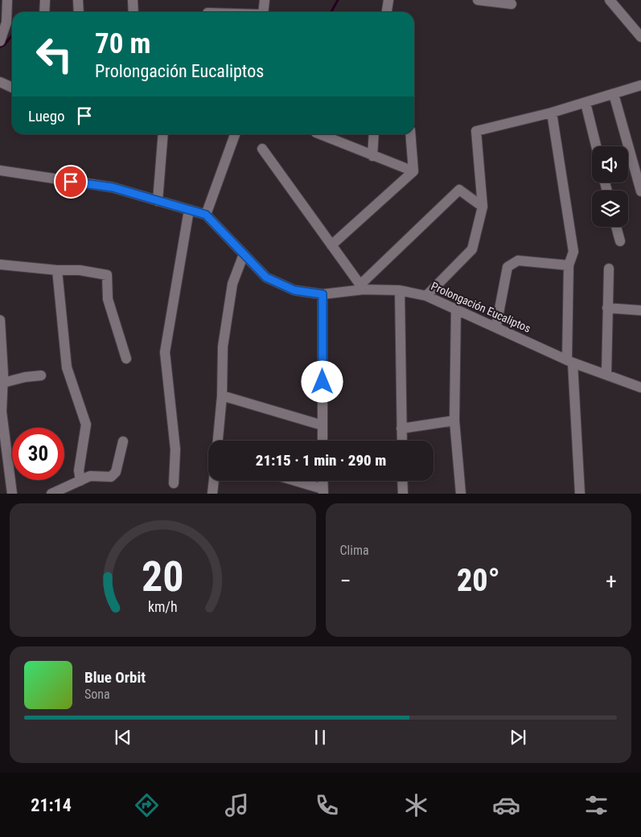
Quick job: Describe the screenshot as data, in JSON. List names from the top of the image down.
{
  "streets": {
    "street": ["Prolongación Eucaliptos"]
  },
  "page": {
    "turn": ["70 m", "Prolongación Eucaliptos"],
    "then": "Luego",
    "limit": "30",
    "trip": "21:15 · 1 min · 290 m",
    "tile": "Clima",
    "heat": ["−", "20°", "+"],
    "song": ["Blue Orbit", "Sona"],
    "tabs": "21:14",
    "gauge": ["20", "km/h"]
  }
}
